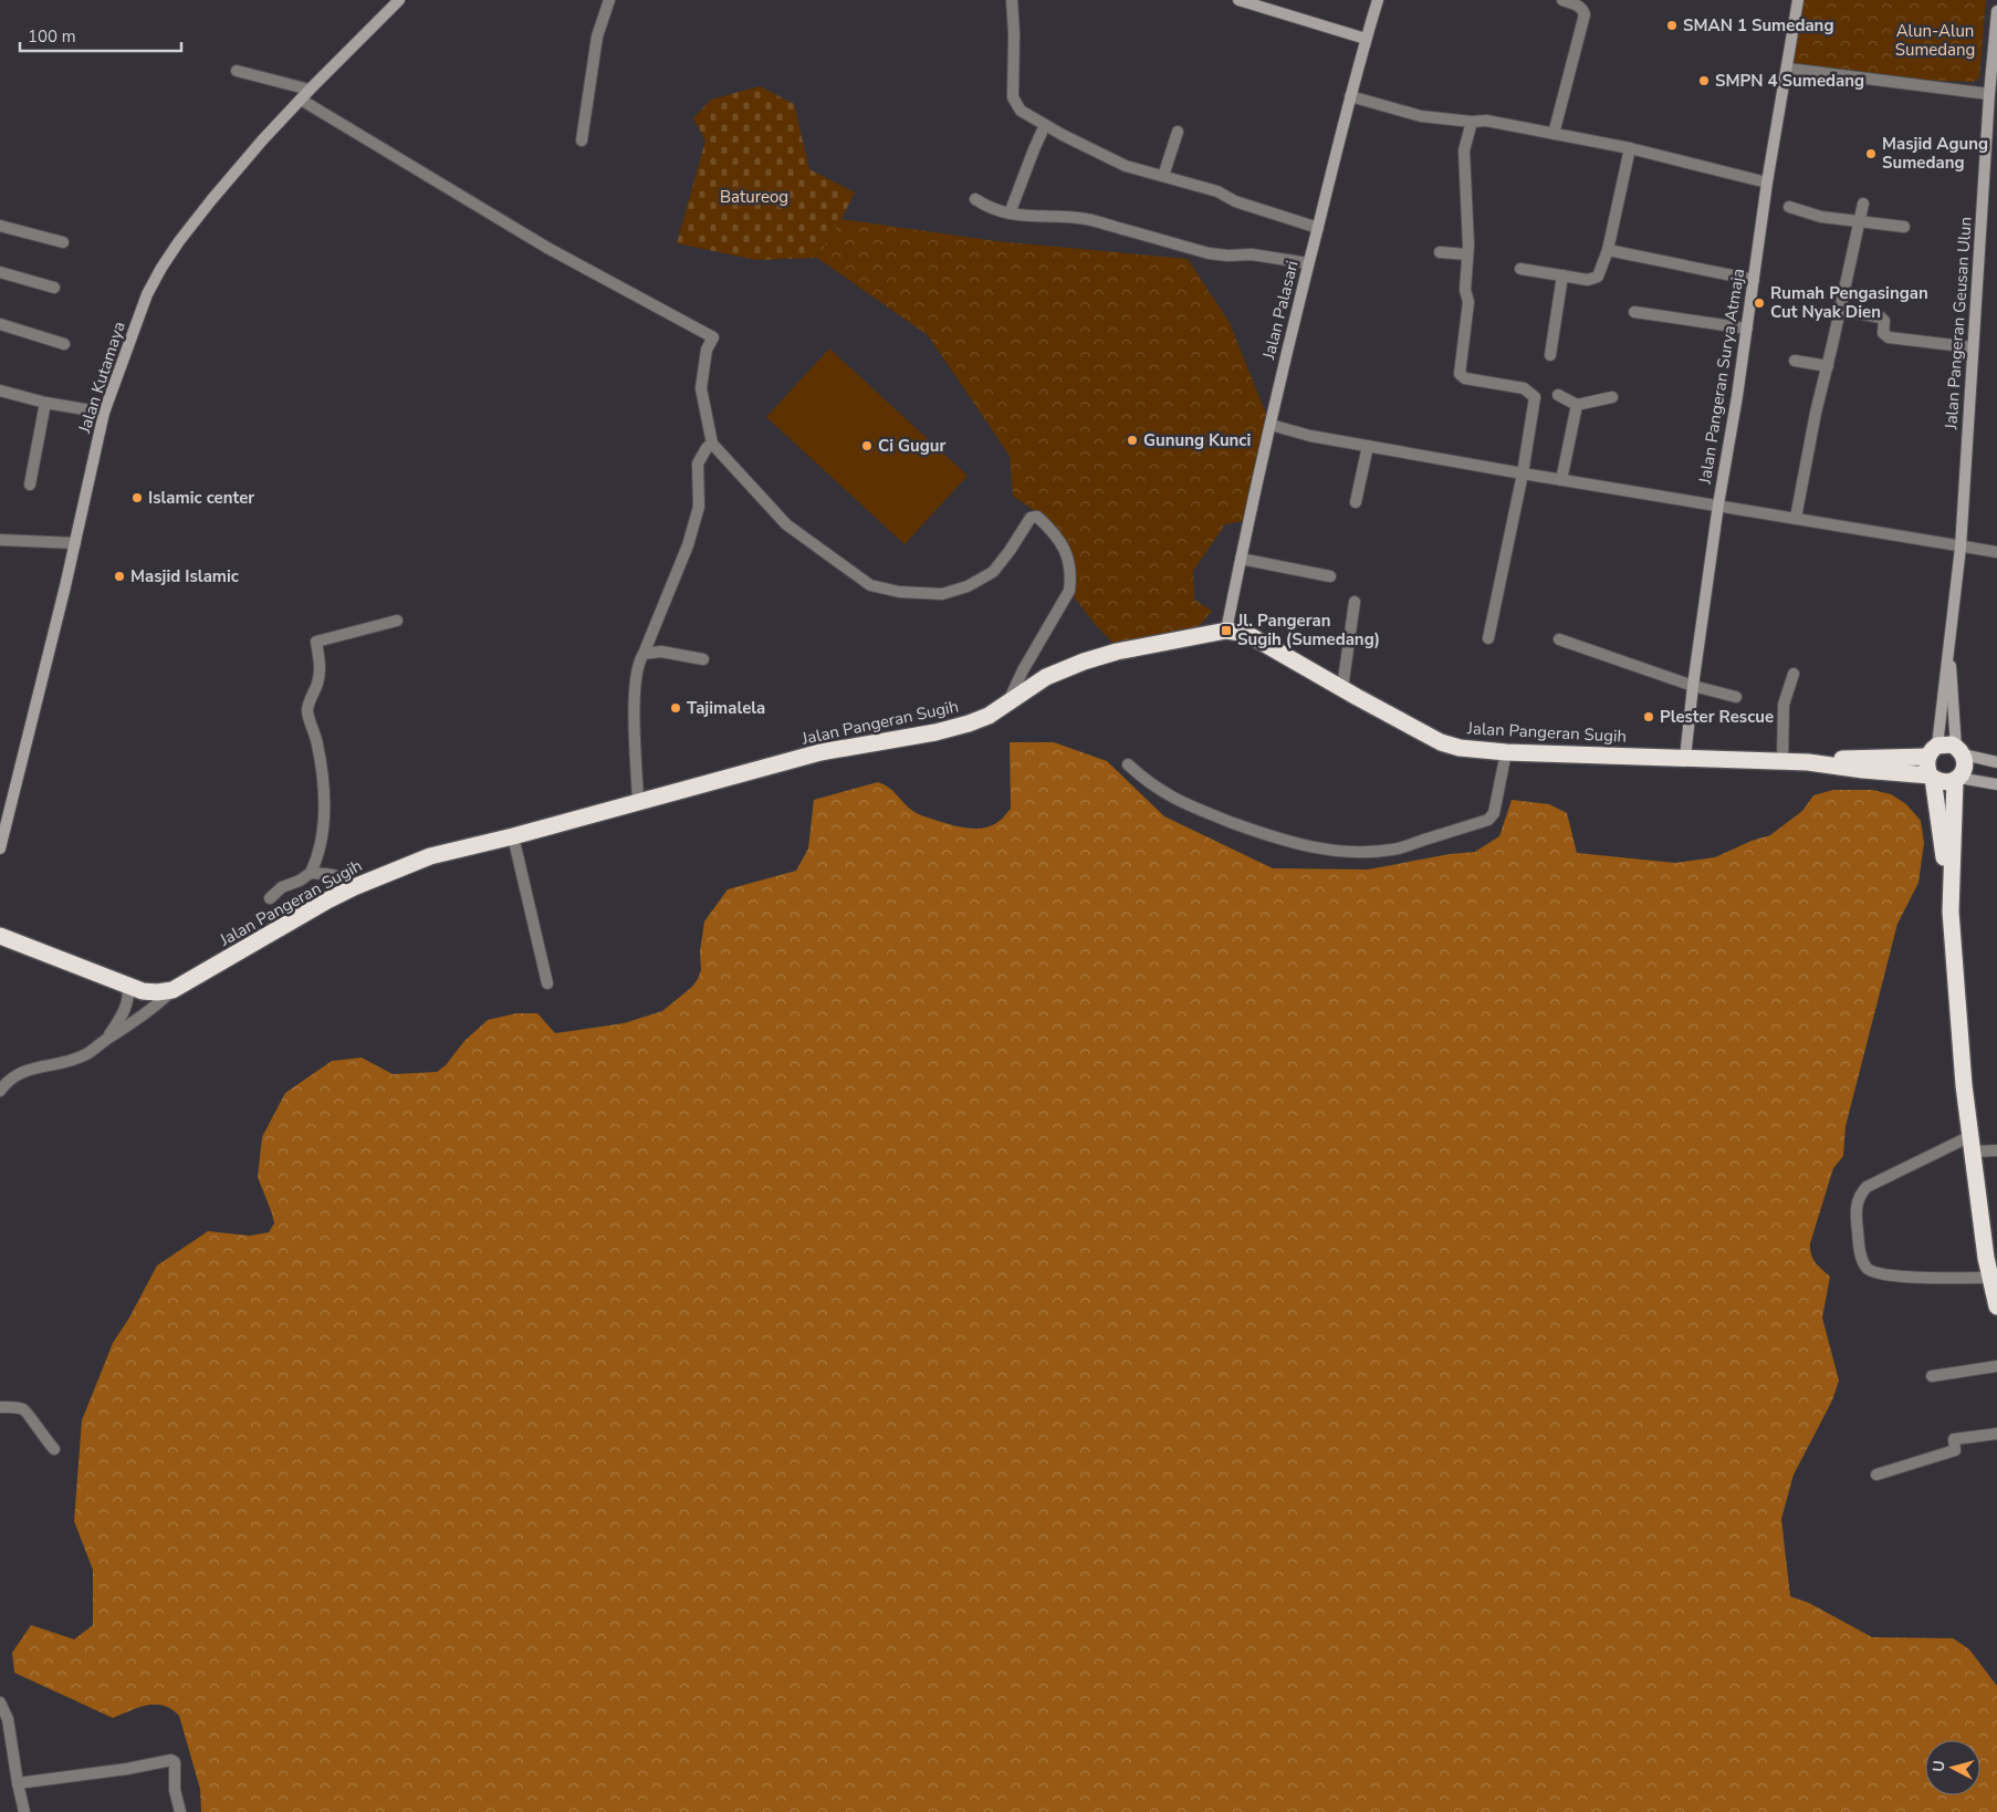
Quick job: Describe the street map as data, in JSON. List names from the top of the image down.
{
  "streets": {
    "highway": ["Jalan Pangeran Sugih"],
    "main road": [
      "Jalan Palasari",
      "Jalan Pangeran Geusan Ulun",
      "Jalan Pangeran Surya Atmaja",
      "Jalan Kutamaya"
    ]
  },
  "crossings": [
    ["Jalan Palasari", "Jalan Pangeran Sugih"],
    ["Jalan Pangeran Surya Atmaja", "Jalan Pangeran Sugih"]
  ],
  "parks": ["Alun-Alun Sumedang", "Batureog"],
  "places": {
    "other": [
      "SMAN 1 Sumedang",
      "SMPN 4 Sumedang",
      "Masjid Agung Sumedang",
      "Rumah Pengasingan Cut Nyak Dien",
      "Gunung Kunci",
      "Ci Gugur",
      "Islamic center",
      "Masjid Islamic",
      "Tajimalela",
      "Plester Rescue"
    ],
    "transit": ["Jl. Pangeran Sugih (Sumedang)"]
  },
  "scale_bar": "100 m",
  "north": "left"
}
